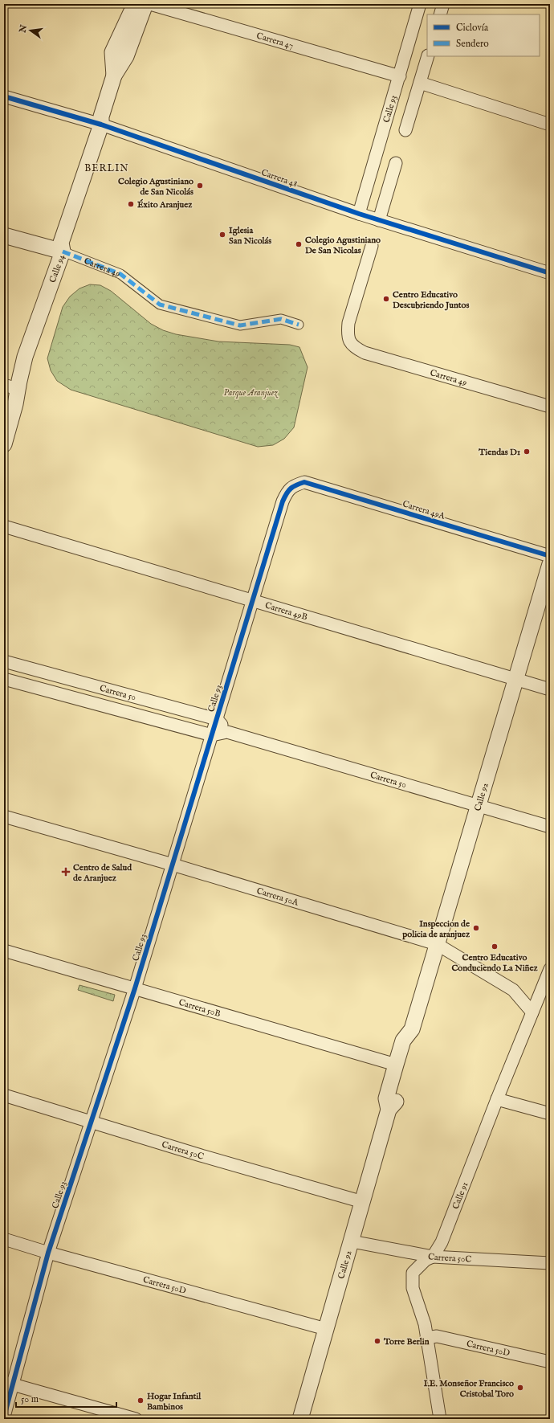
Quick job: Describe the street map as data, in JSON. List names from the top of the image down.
{
  "streets": {
    "street": [
      "Carrera 47",
      "Calle 93",
      "Carrera 48",
      "Carrera 49",
      "Calle 94",
      "Carrera 49A",
      "Carrera 49B",
      "Carrera 50",
      "Calle 92",
      "Carrera 50A",
      "Carrera 50B",
      "Carrera 50C",
      "Calle 91",
      "Carrera 50D"
    ]
  },
  "crossings": [
    ["Carrera 47", "Calle 93"],
    ["Calle 93", "Carrera 48"],
    ["Calle 93", "Carrera 49A"],
    ["Calle 93", "Carrera 49B"],
    ["Calle 93", "Carrera 50"],
    ["Calle 93", "Carrera 50A"],
    ["Calle 93", "Carrera 50B"],
    ["Calle 93", "Carrera 50C"],
    ["Calle 93", "Carrera 50D"],
    ["Carrera 48", "Calle 94"],
    ["Carrera 49", "Calle 94"],
    ["Carrera 49B", "Calle 92"],
    ["Carrera 50", "Calle 92"],
    ["Calle 92", "Carrera 50A"],
    ["Calle 92", "Carrera 50B"],
    ["Calle 92", "Carrera 50C"],
    ["Calle 92", "Carrera 50D"],
    ["Carrera 50A", "Calle 91"],
    ["Carrera 50C", "Calle 91"],
    ["Calle 91", "Carrera 50D"]
  ],
  "districts": ["BERLIN"],
  "parks": ["Parque Aranjuez"],
  "places": {
    "other": [
      "Colegio Agustiniano de San Nicolás",
      "Éxito Aranjuez",
      "Iglesia San Nicolás",
      "Colegio Agustiniano De San Nicolas",
      "Centro Educativo Descubriendo Juntos",
      "Tiendas D1",
      "Inspeccion de policia de aranjuez",
      "Centro Educativo Conduciendo La Niñez",
      "Torre Berlin",
      "I.E. Monseñor Francisco Cristobal Toro",
      "Hogar Infantil Bambinos"
    ],
    "health": ["Centro de Salud de Aranjuez"]
  },
  "legend": ["Ciclovía", "Sendero"],
  "scale_bar": "50 m",
  "north": "left"
}
